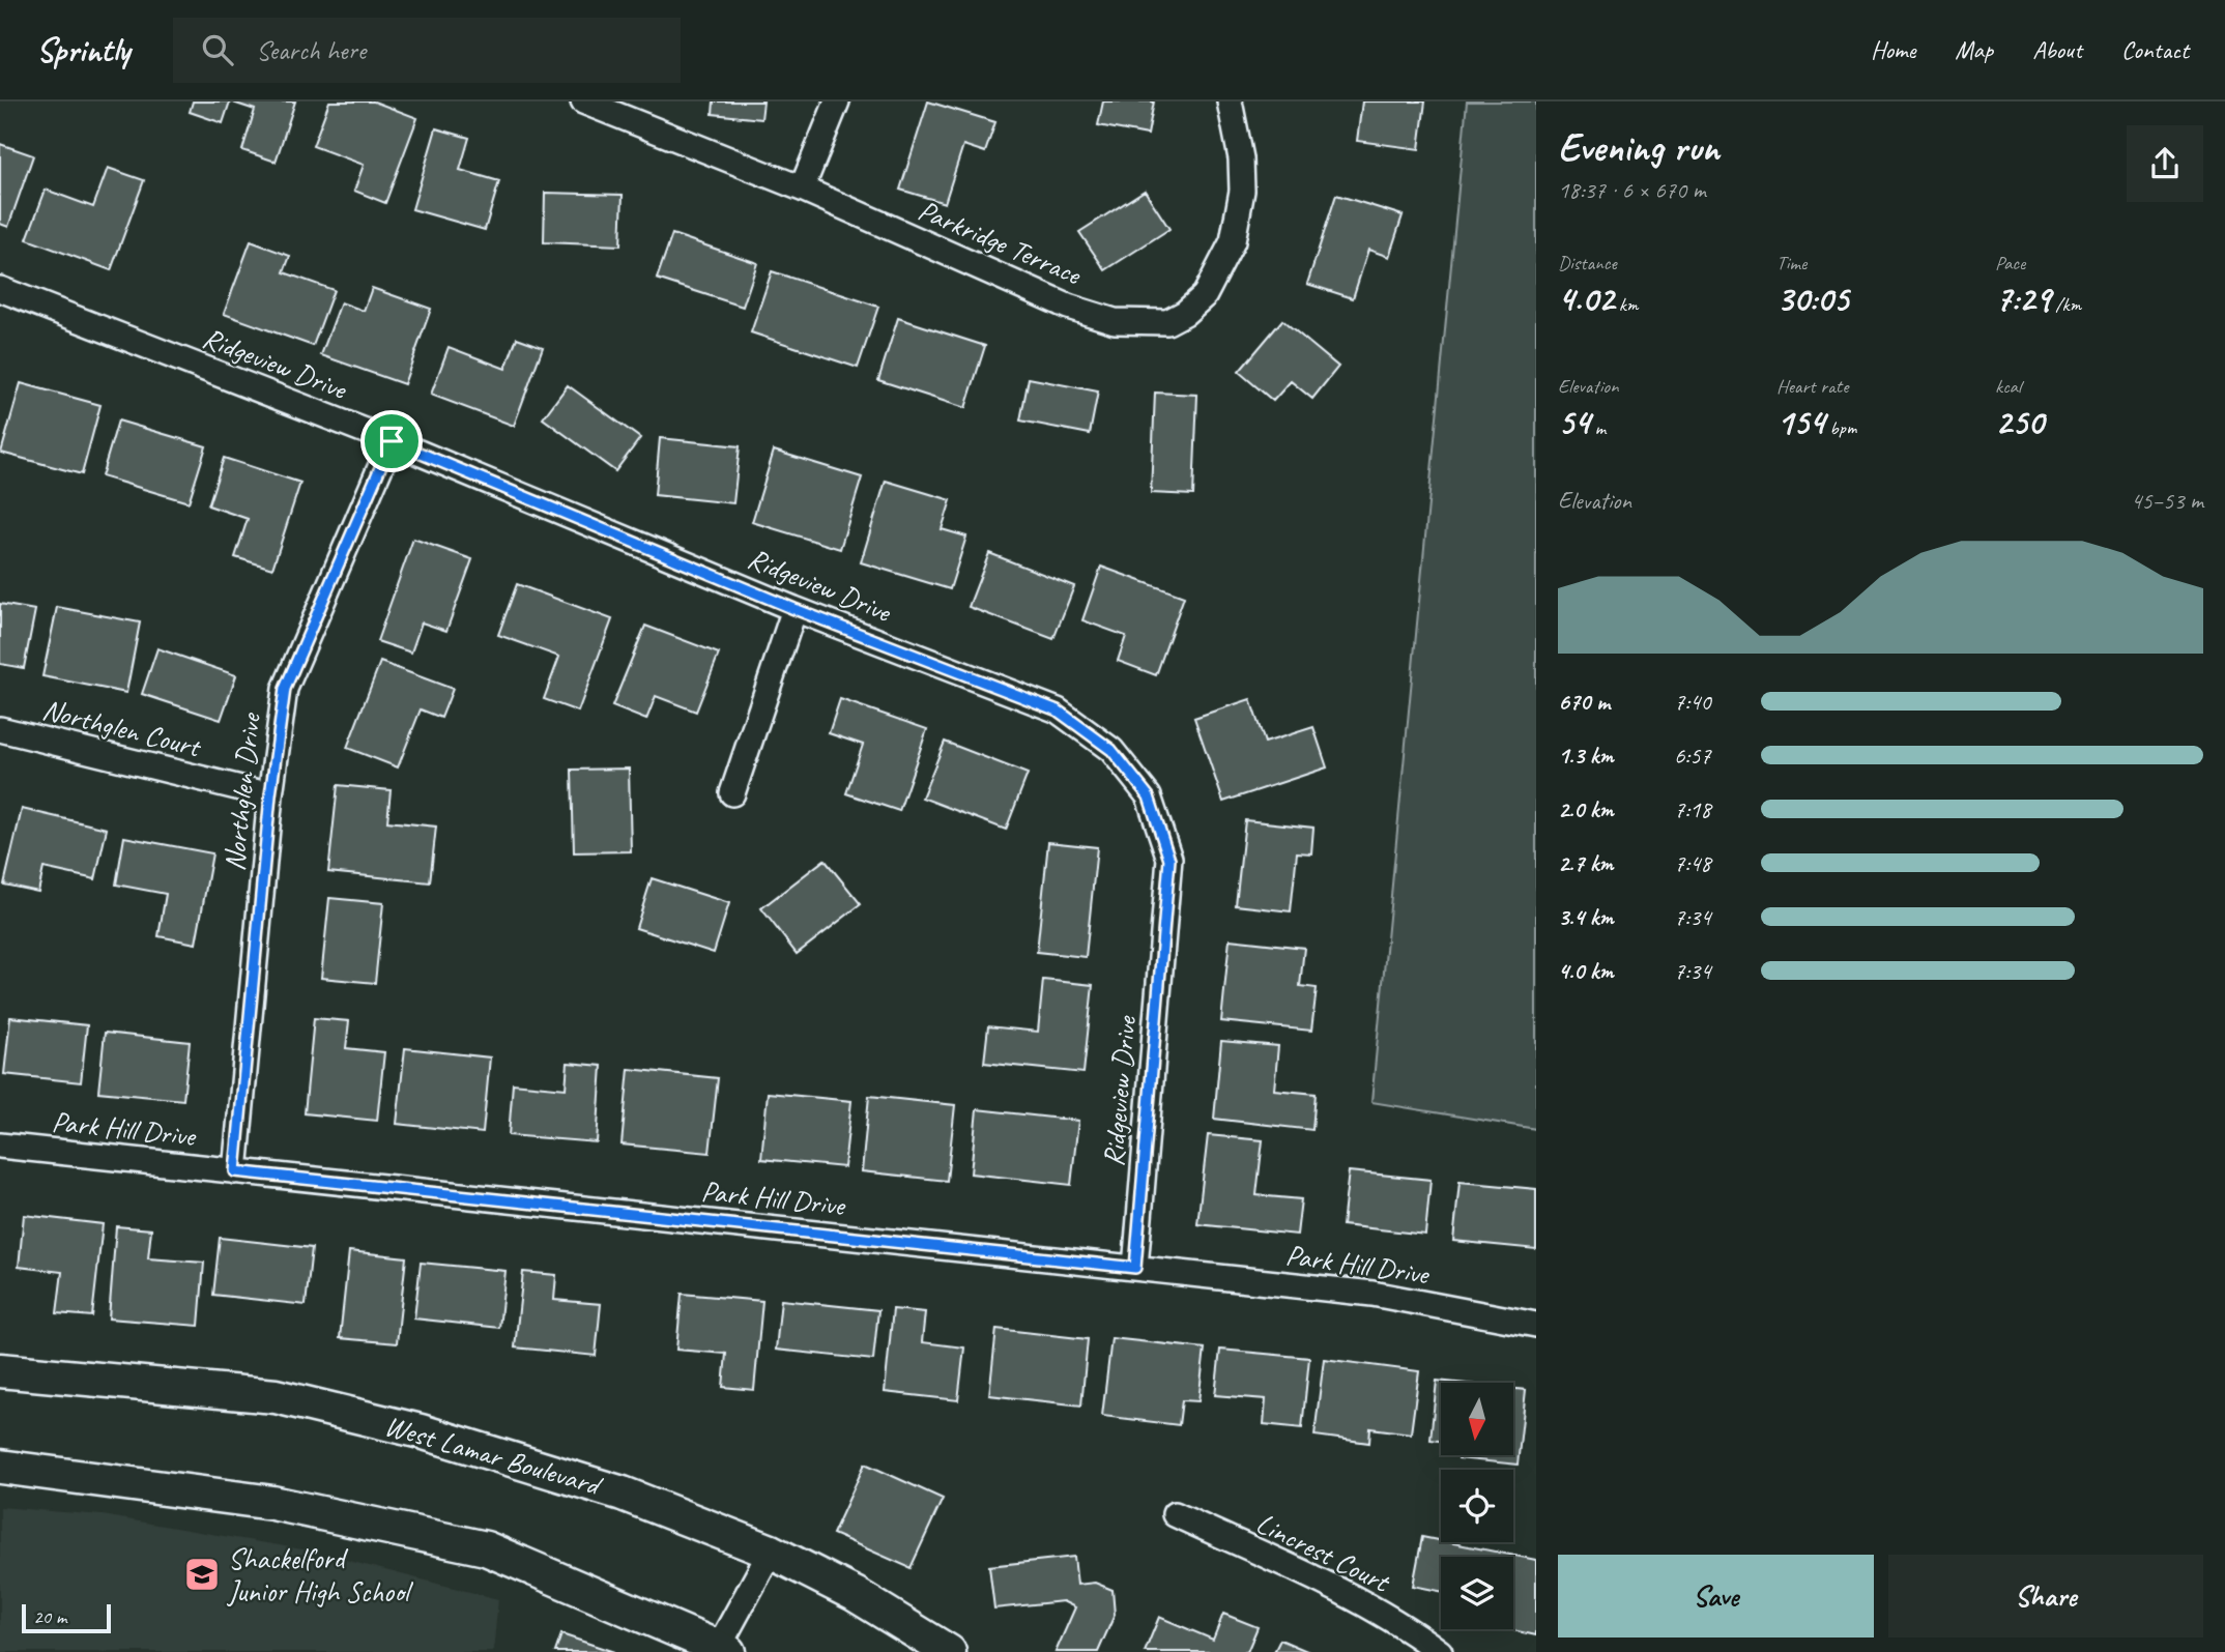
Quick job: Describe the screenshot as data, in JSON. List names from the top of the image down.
{
  "streets": {
    "main road": ["West Lamar Boulevard"],
    "street": [
      "Parkridge Terrace",
      "Ridgeview Drive",
      "Northglen Court",
      "Northglen Drive",
      "Park Hill Drive",
      "Lincrest Court"
    ]
  },
  "crossings": [
    ["Ridgeview Drive", "Northglen Drive"],
    ["Ridgeview Drive", "Park Hill Drive"],
    ["Northglen Court", "Northglen Drive"],
    ["Northglen Drive", "Park Hill Drive"]
  ],
  "places": {
    "school or university": ["Shackelford Junior High School"]
  },
  "scale_bar": "20 m",
  "north": "bottom",
  "page": {
    "header": "Sprintly",
    "search": "Search here",
    "nav": [
      "Home",
      "Map",
      "About",
      "Contact"
    ],
    "heading": ["Evening run", "18:37 · 6 × 670 m"],
    "stats": [
      ["Distance", "4.02 km"],
      ["Time", "30:05"],
      ["Pace", "7:29 /km"],
      ["Elevation", "54 m"],
      ["Heart rate", "154 bpm"],
      ["kcal", "250"]
    ],
    "chart": ["Elevation", "45–53 m"],
    "list": [
      {
        "name": "670 m",
        "note": "7:40"
      },
      {
        "name": "1.3 km",
        "note": "6:57"
      },
      {
        "name": "2.0 km",
        "note": "7:18"
      },
      {
        "name": "2.7 km",
        "note": "7:48"
      },
      {
        "name": "3.4 km",
        "note": "7:34"
      },
      {
        "name": "4.0 km",
        "note": "7:34"
      }
    ],
    "buttons": ["Save", "Share"],
    "scale": "20 m"
  }
}
